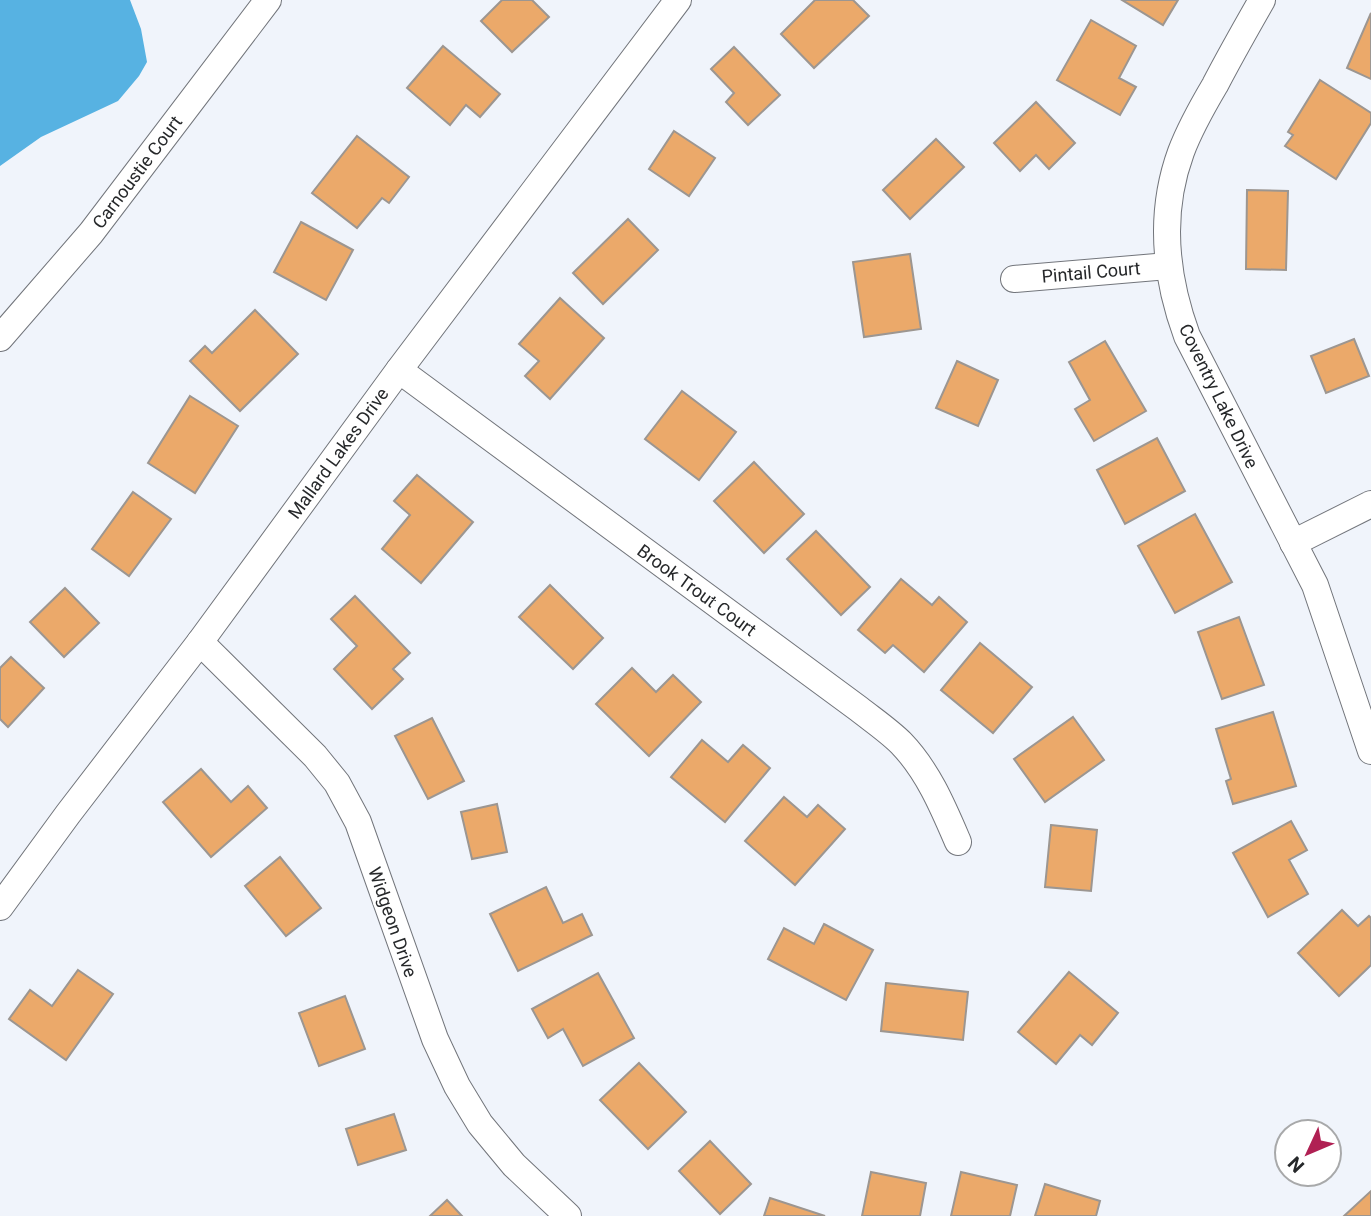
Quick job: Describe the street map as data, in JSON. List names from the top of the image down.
{
  "streets": {
    "street": [
      "Carnoustie Court",
      "Pintail Court",
      "Coventry Lake Drive",
      "Mallard Lakes Drive",
      "Brook Trout Court",
      "Widgeon Drive"
    ]
  },
  "crossings": [
    ["Pintail Court", "Coventry Lake Drive"],
    ["Mallard Lakes Drive", "Brook Trout Court"],
    ["Mallard Lakes Drive", "Widgeon Drive"]
  ],
  "north": "bottom left"
}
